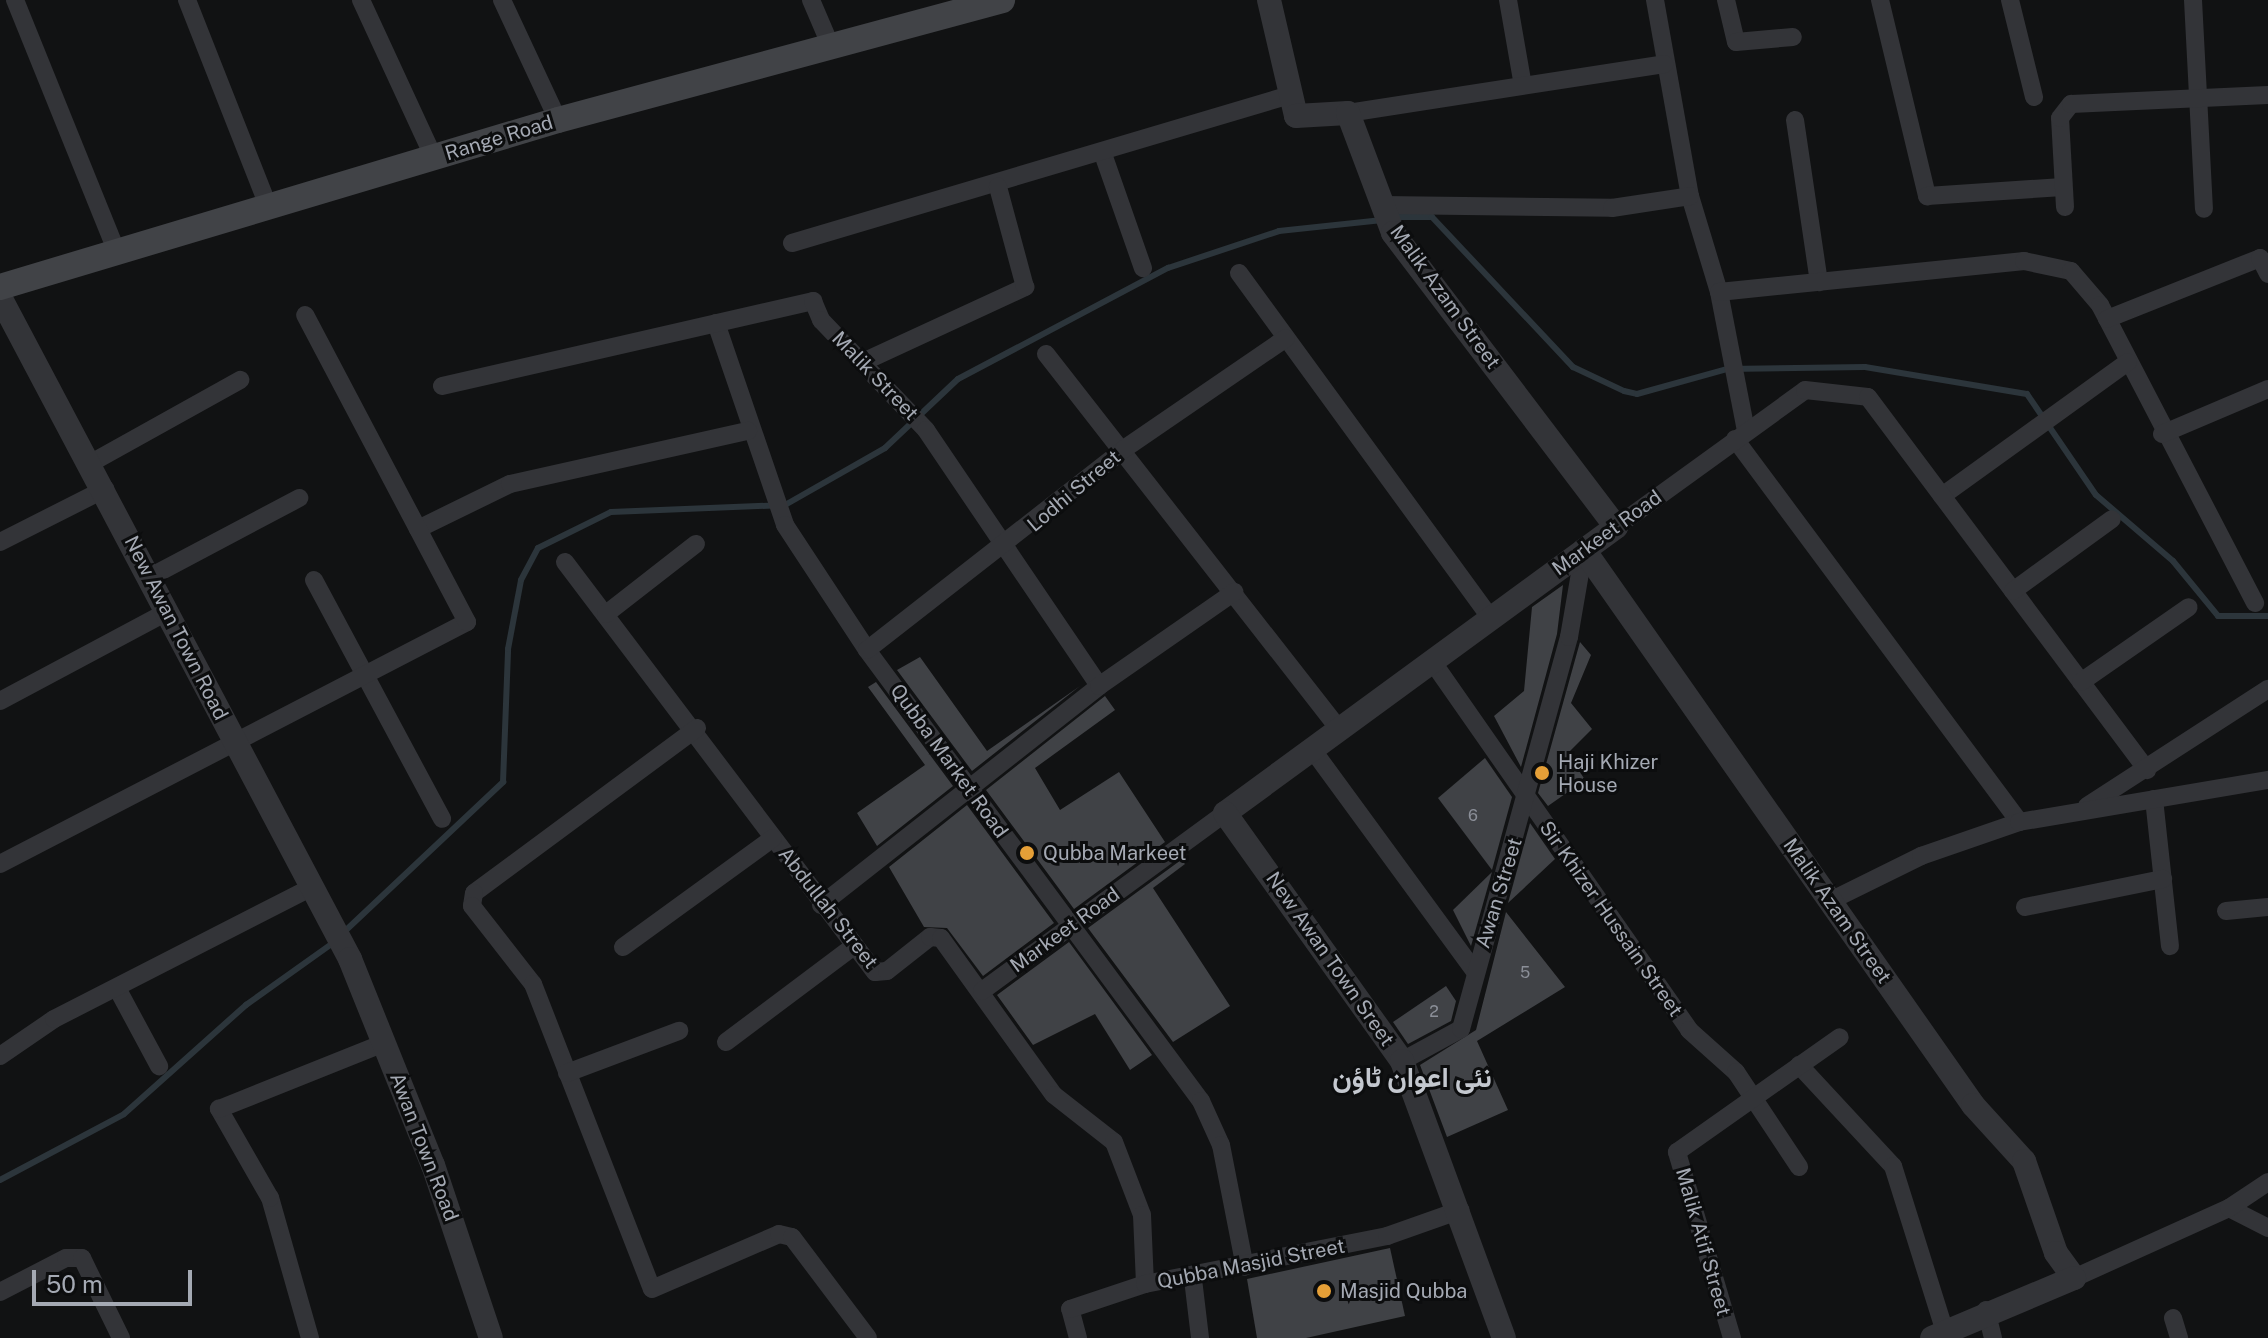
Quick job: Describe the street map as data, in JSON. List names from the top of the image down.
{
  "streets": {
    "main road": ["Range Road"],
    "street": [
      "Malik Azam Street",
      "Malik Street",
      "Lodhi Street",
      "Markeet Road",
      "New Awan Town Road",
      "Qubba Market Road",
      "Awan Street",
      "Abdullah Street",
      "Sir Khizer Hussain Street",
      "New Awan Town Sreet",
      "Awan Town Road",
      "Malik Atif Street",
      "Qubba Masjid Street"
    ]
  },
  "crossings": [
    ["Malik Azam Street", "Markeet Road"],
    ["Malik Azam Street", "Awan Street"],
    ["Malik Street", "Lodhi Street"],
    ["Malik Street", "Qubba Market Road"],
    ["Lodhi Street", "Qubba Market Road"],
    ["Markeet Road", "Qubba Market Road"],
    ["Markeet Road", "Awan Street"],
    ["Markeet Road", "Abdullah Street"],
    ["Markeet Road", "Sir Khizer Hussain Street"],
    ["Markeet Road", "New Awan Town Sreet"],
    ["New Awan Town Road", "Awan Town Road"],
    ["Qubba Market Road", "Qubba Masjid Street"],
    ["Awan Street", "Sir Khizer Hussain Street"],
    ["Awan Street", "New Awan Town Sreet"],
    ["Abdullah Street", "Qubba Masjid Street"],
    ["Sir Khizer Hussain Street", "Malik Atif Street"],
    ["New Awan Town Sreet", "Qubba Masjid Street"]
  ],
  "districts": ["نئی اعوان ٹاؤن"],
  "places": ["Haji Khizer House", "Qubba Markeet", "Masjid Qubba"],
  "house_numbers": ["6", "5", "2"],
  "scale_bar": "50 m"
}
